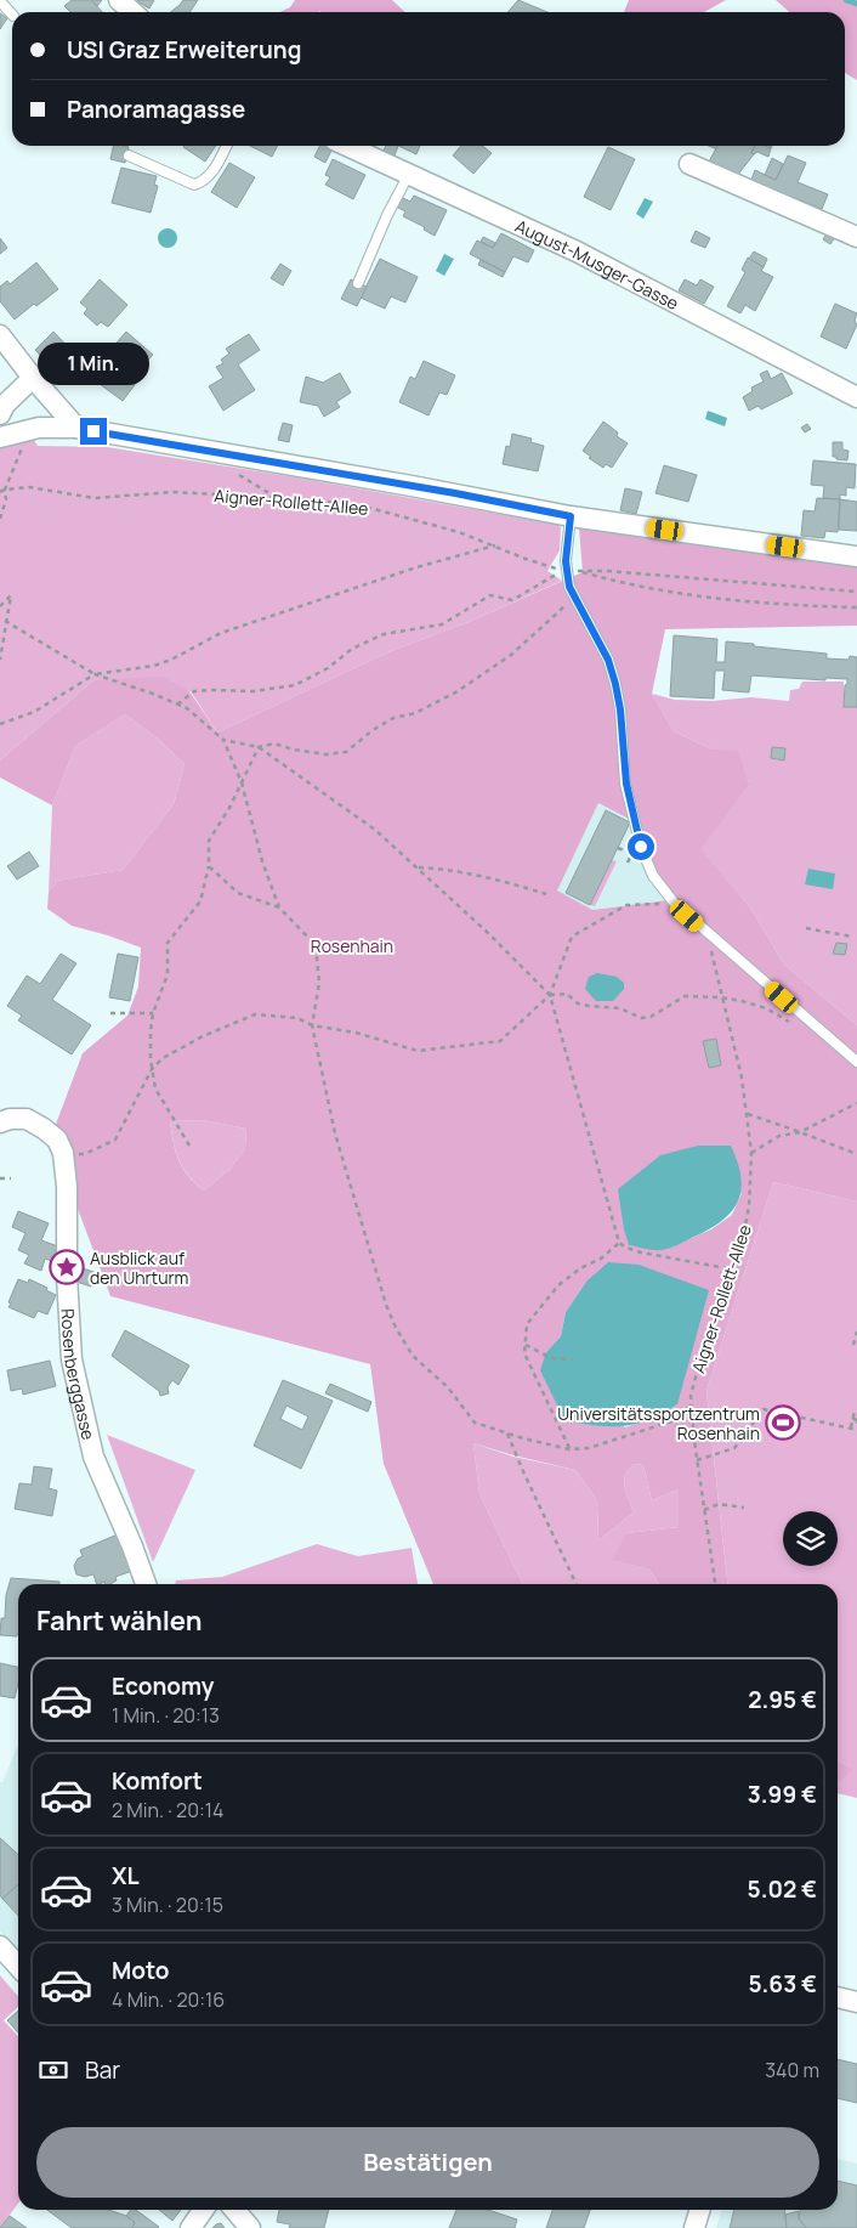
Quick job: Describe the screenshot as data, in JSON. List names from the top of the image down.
{
  "streets": {
    "street": ["August-Musger-Gasse", "Rosenberggasse"],
    "path": ["Aigner-Rollett-Allee"]
  },
  "parks": ["Rosenhain"],
  "places": {
    "place": ["Ausblick auf den Uhrturm"],
    "sports": ["Universitätssportzentrum Rosenhain"]
  },
  "page": {
    "banner": ["USI Graz Erweiterung", "Panoramagasse"],
    "bubble": "1 Min.",
    "heading": "Fahrt wählen",
    "list": [
      {
        "name": "Economy",
        "note": "1 Min. · 20:13",
        "value": "2.95 €"
      },
      {
        "name": "Komfort",
        "note": "2 Min. · 20:14",
        "value": "3.99 €"
      },
      {
        "name": "XL",
        "note": "3 Min. · 20:15",
        "value": "5.02 €"
      },
      {
        "name": "Moto",
        "note": "4 Min. · 20:16",
        "value": "5.63 €"
      }
    ],
    "pay": ["Bar", "340 m"],
    "buttons": "Bestätigen"
  }
}
